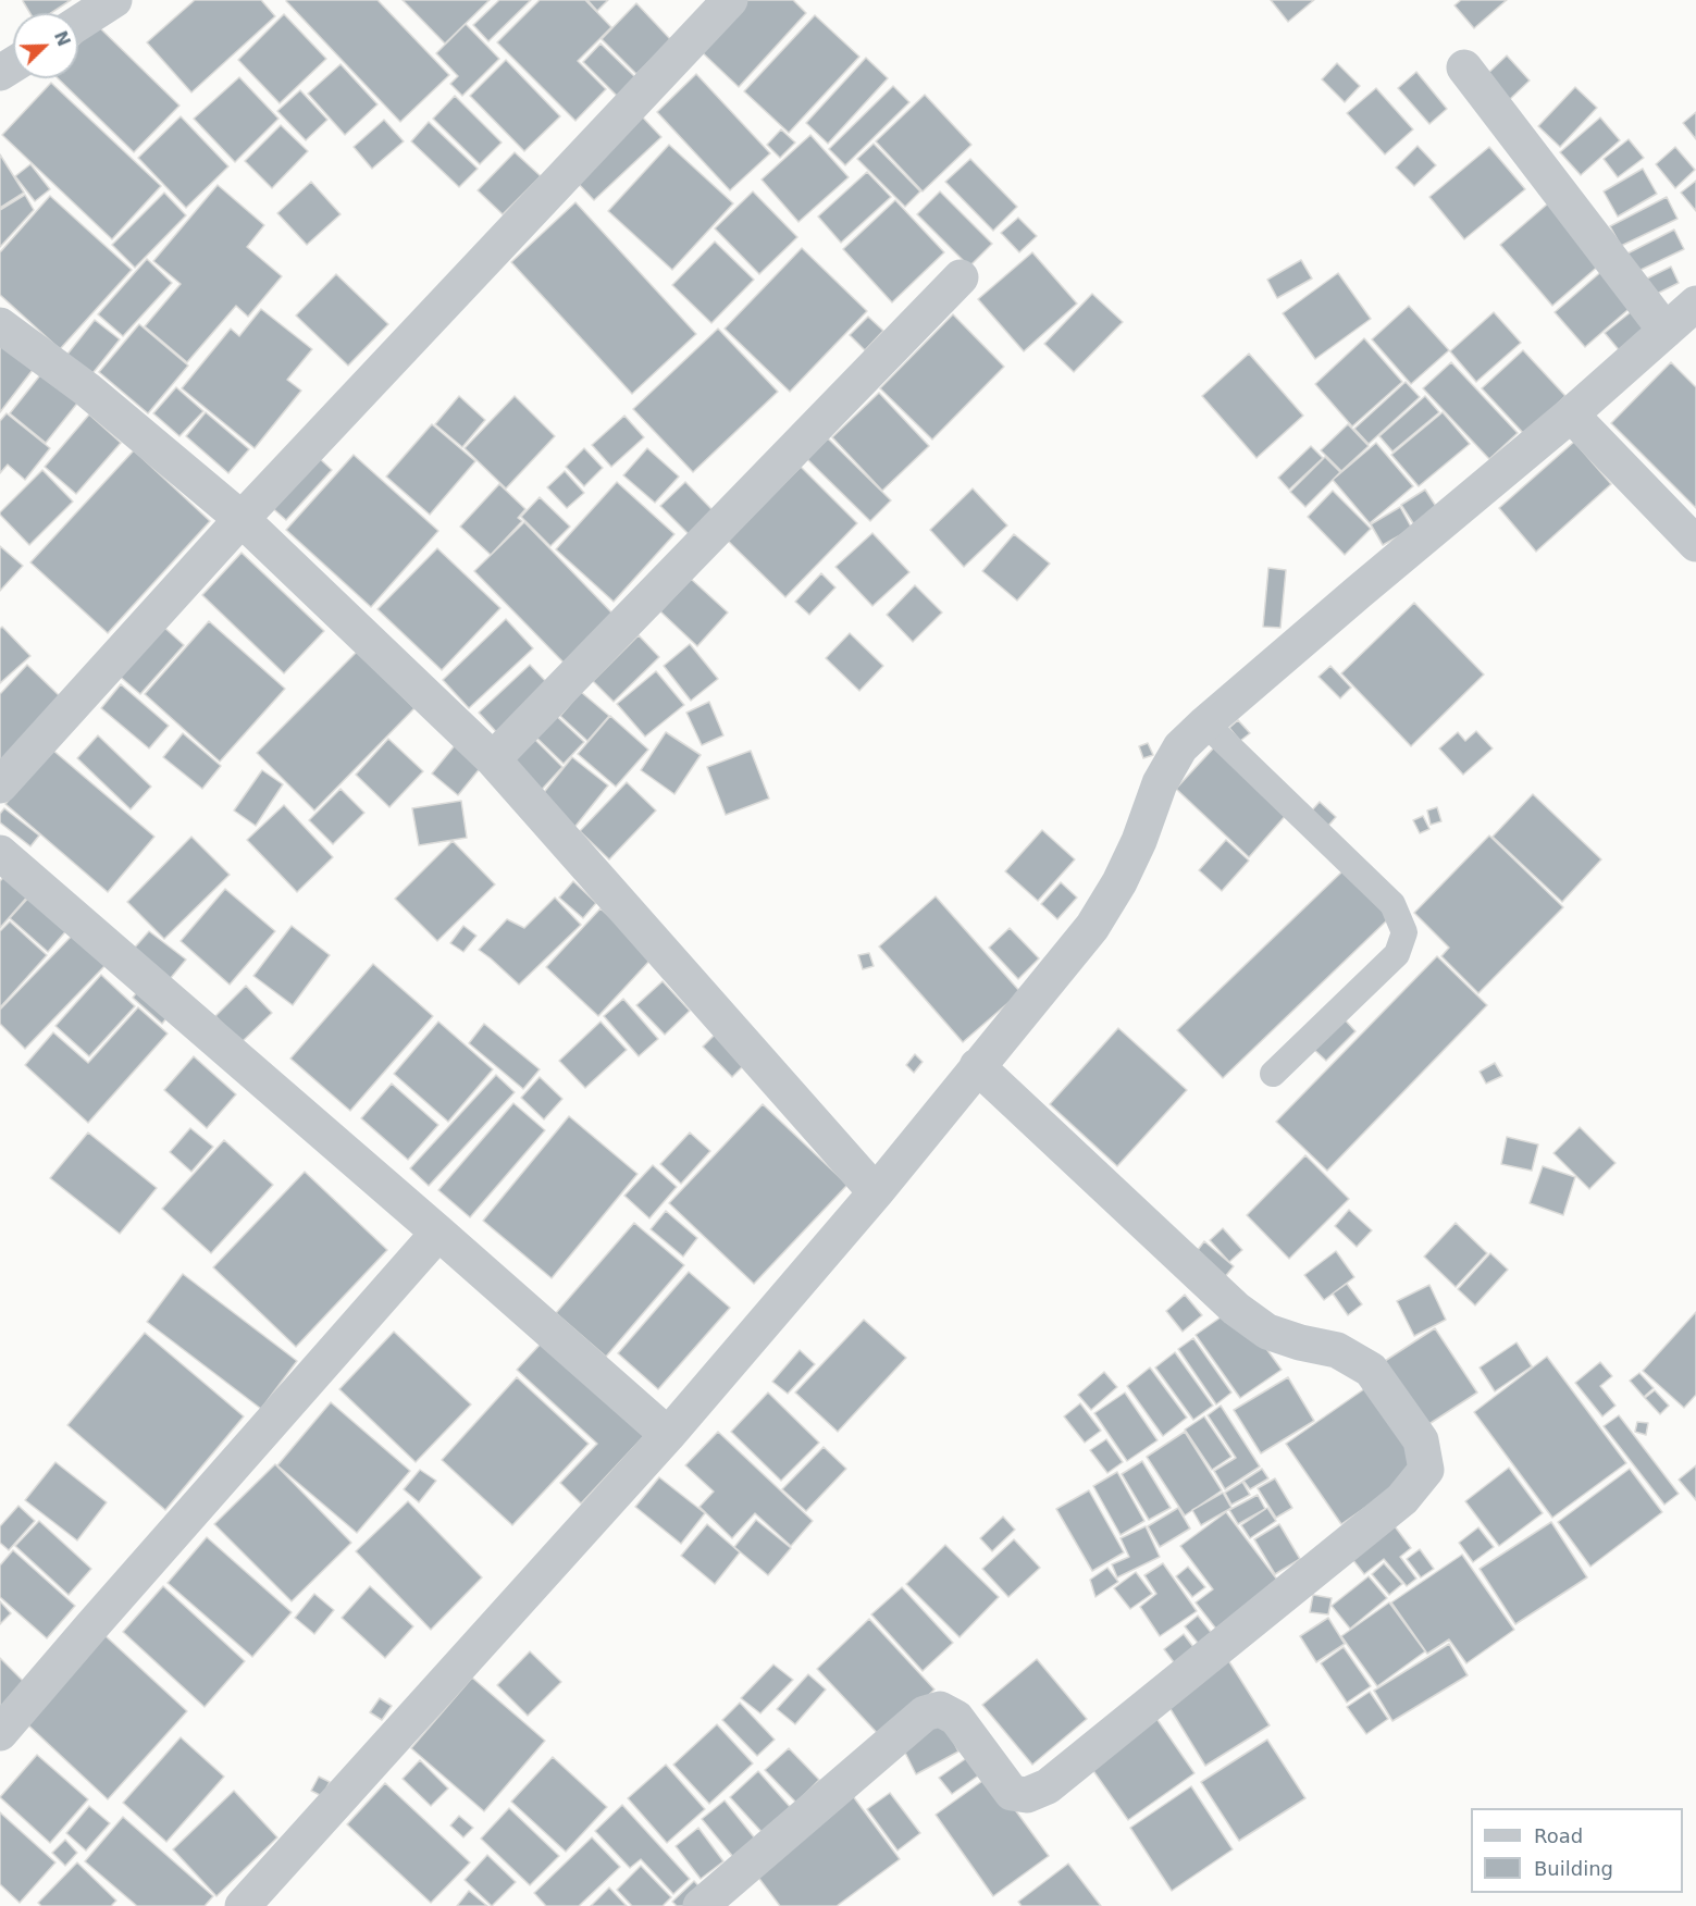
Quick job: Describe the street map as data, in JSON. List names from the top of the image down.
{
  "legend": ["Road", "Building"],
  "north": "top right"
}
